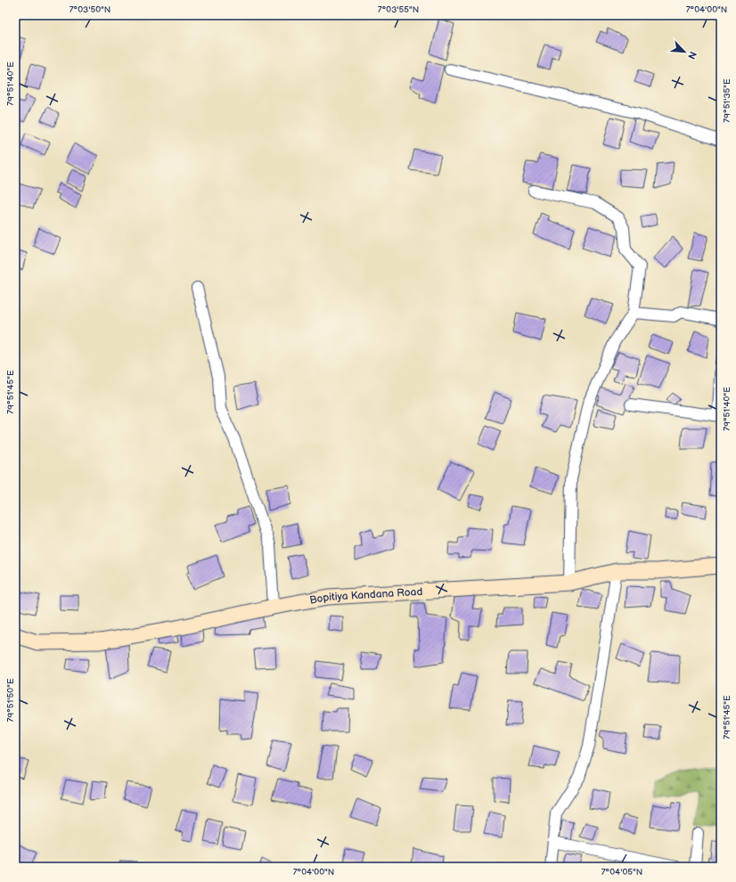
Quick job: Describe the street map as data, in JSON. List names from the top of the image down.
{
  "streets": {
    "main road": ["Bopitiya Kandana Road"]
  },
  "north": "bottom right",
  "coordinates": [
    "7°03'50\"N",
    "7°03'55\"N",
    "7°04'00\"N",
    "79°51'40\"E",
    "79°51'35\"E",
    "79°51'45\"E",
    "79°51'50\"E",
    "7°04'05\"N"
  ]
}
